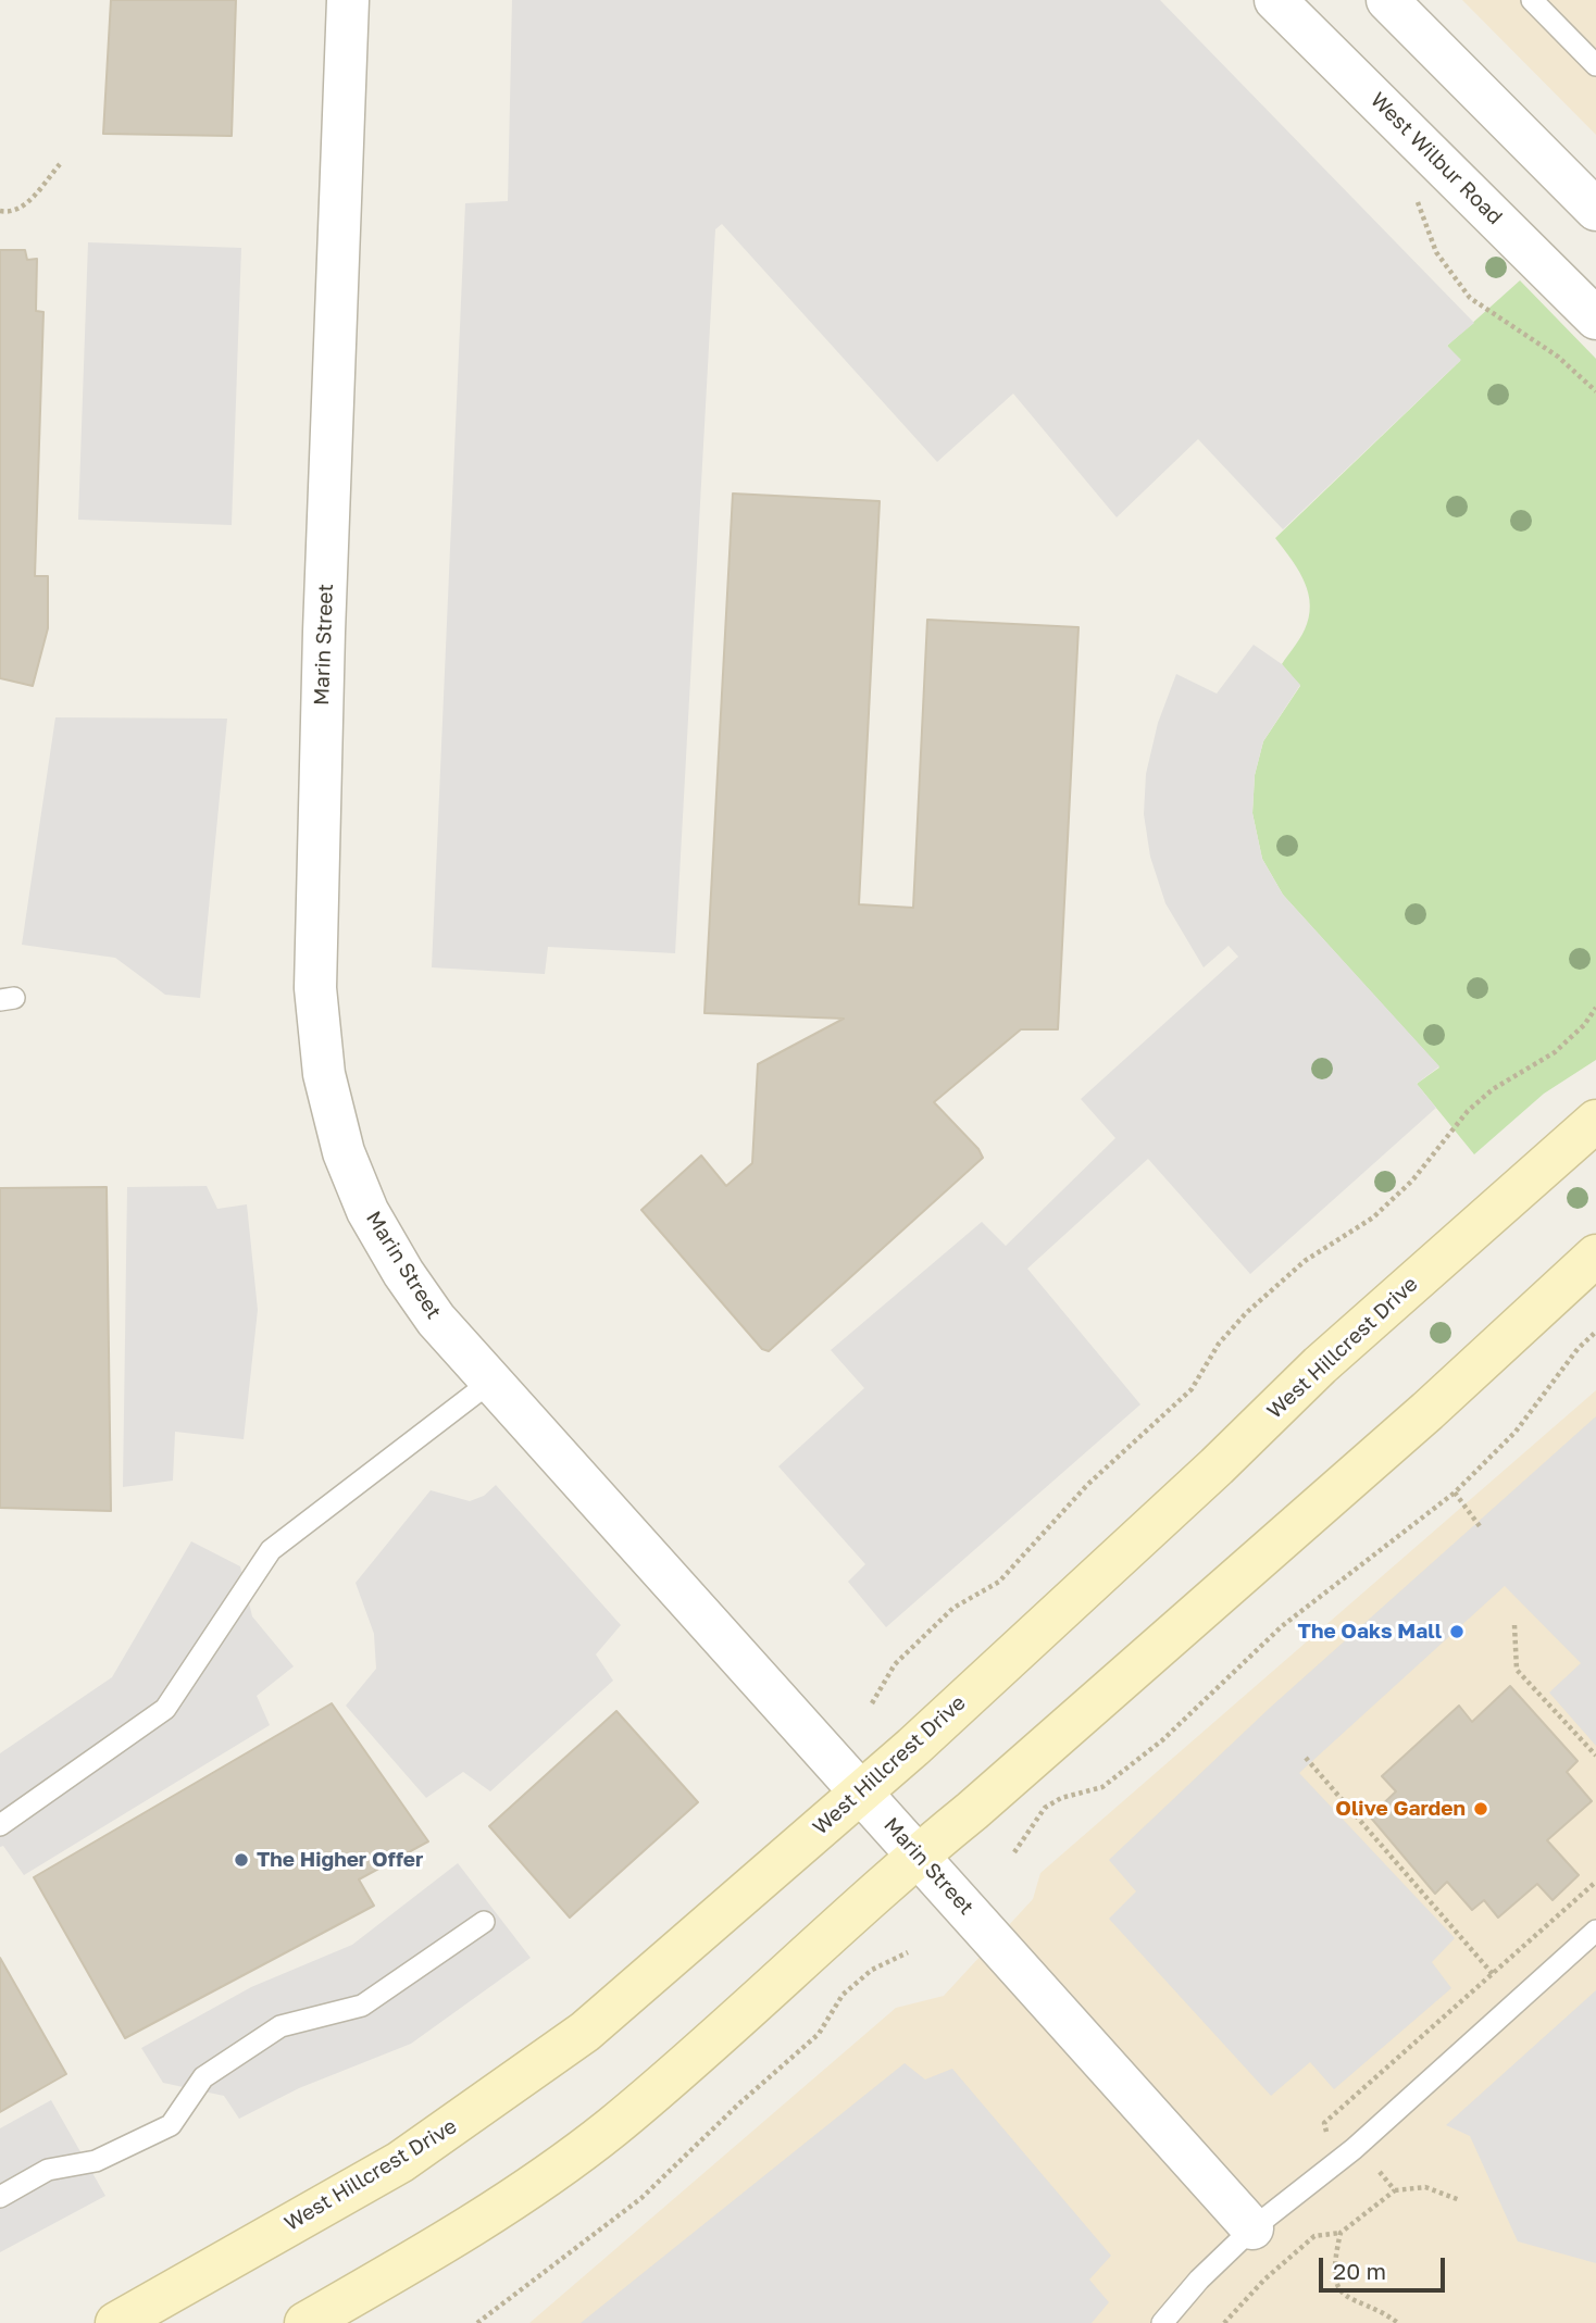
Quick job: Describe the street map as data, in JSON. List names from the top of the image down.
{
  "streets": {
    "main road": ["West Hillcrest Drive"],
    "street": ["West Wilbur Road", "Marin Street"]
  },
  "crossings": [
    ["Marin Street", "West Hillcrest Drive"]
  ],
  "places": ["The Oaks Mall", "Olive Garden", "The Higher Offer"],
  "scale_bar": "20 m"
}
